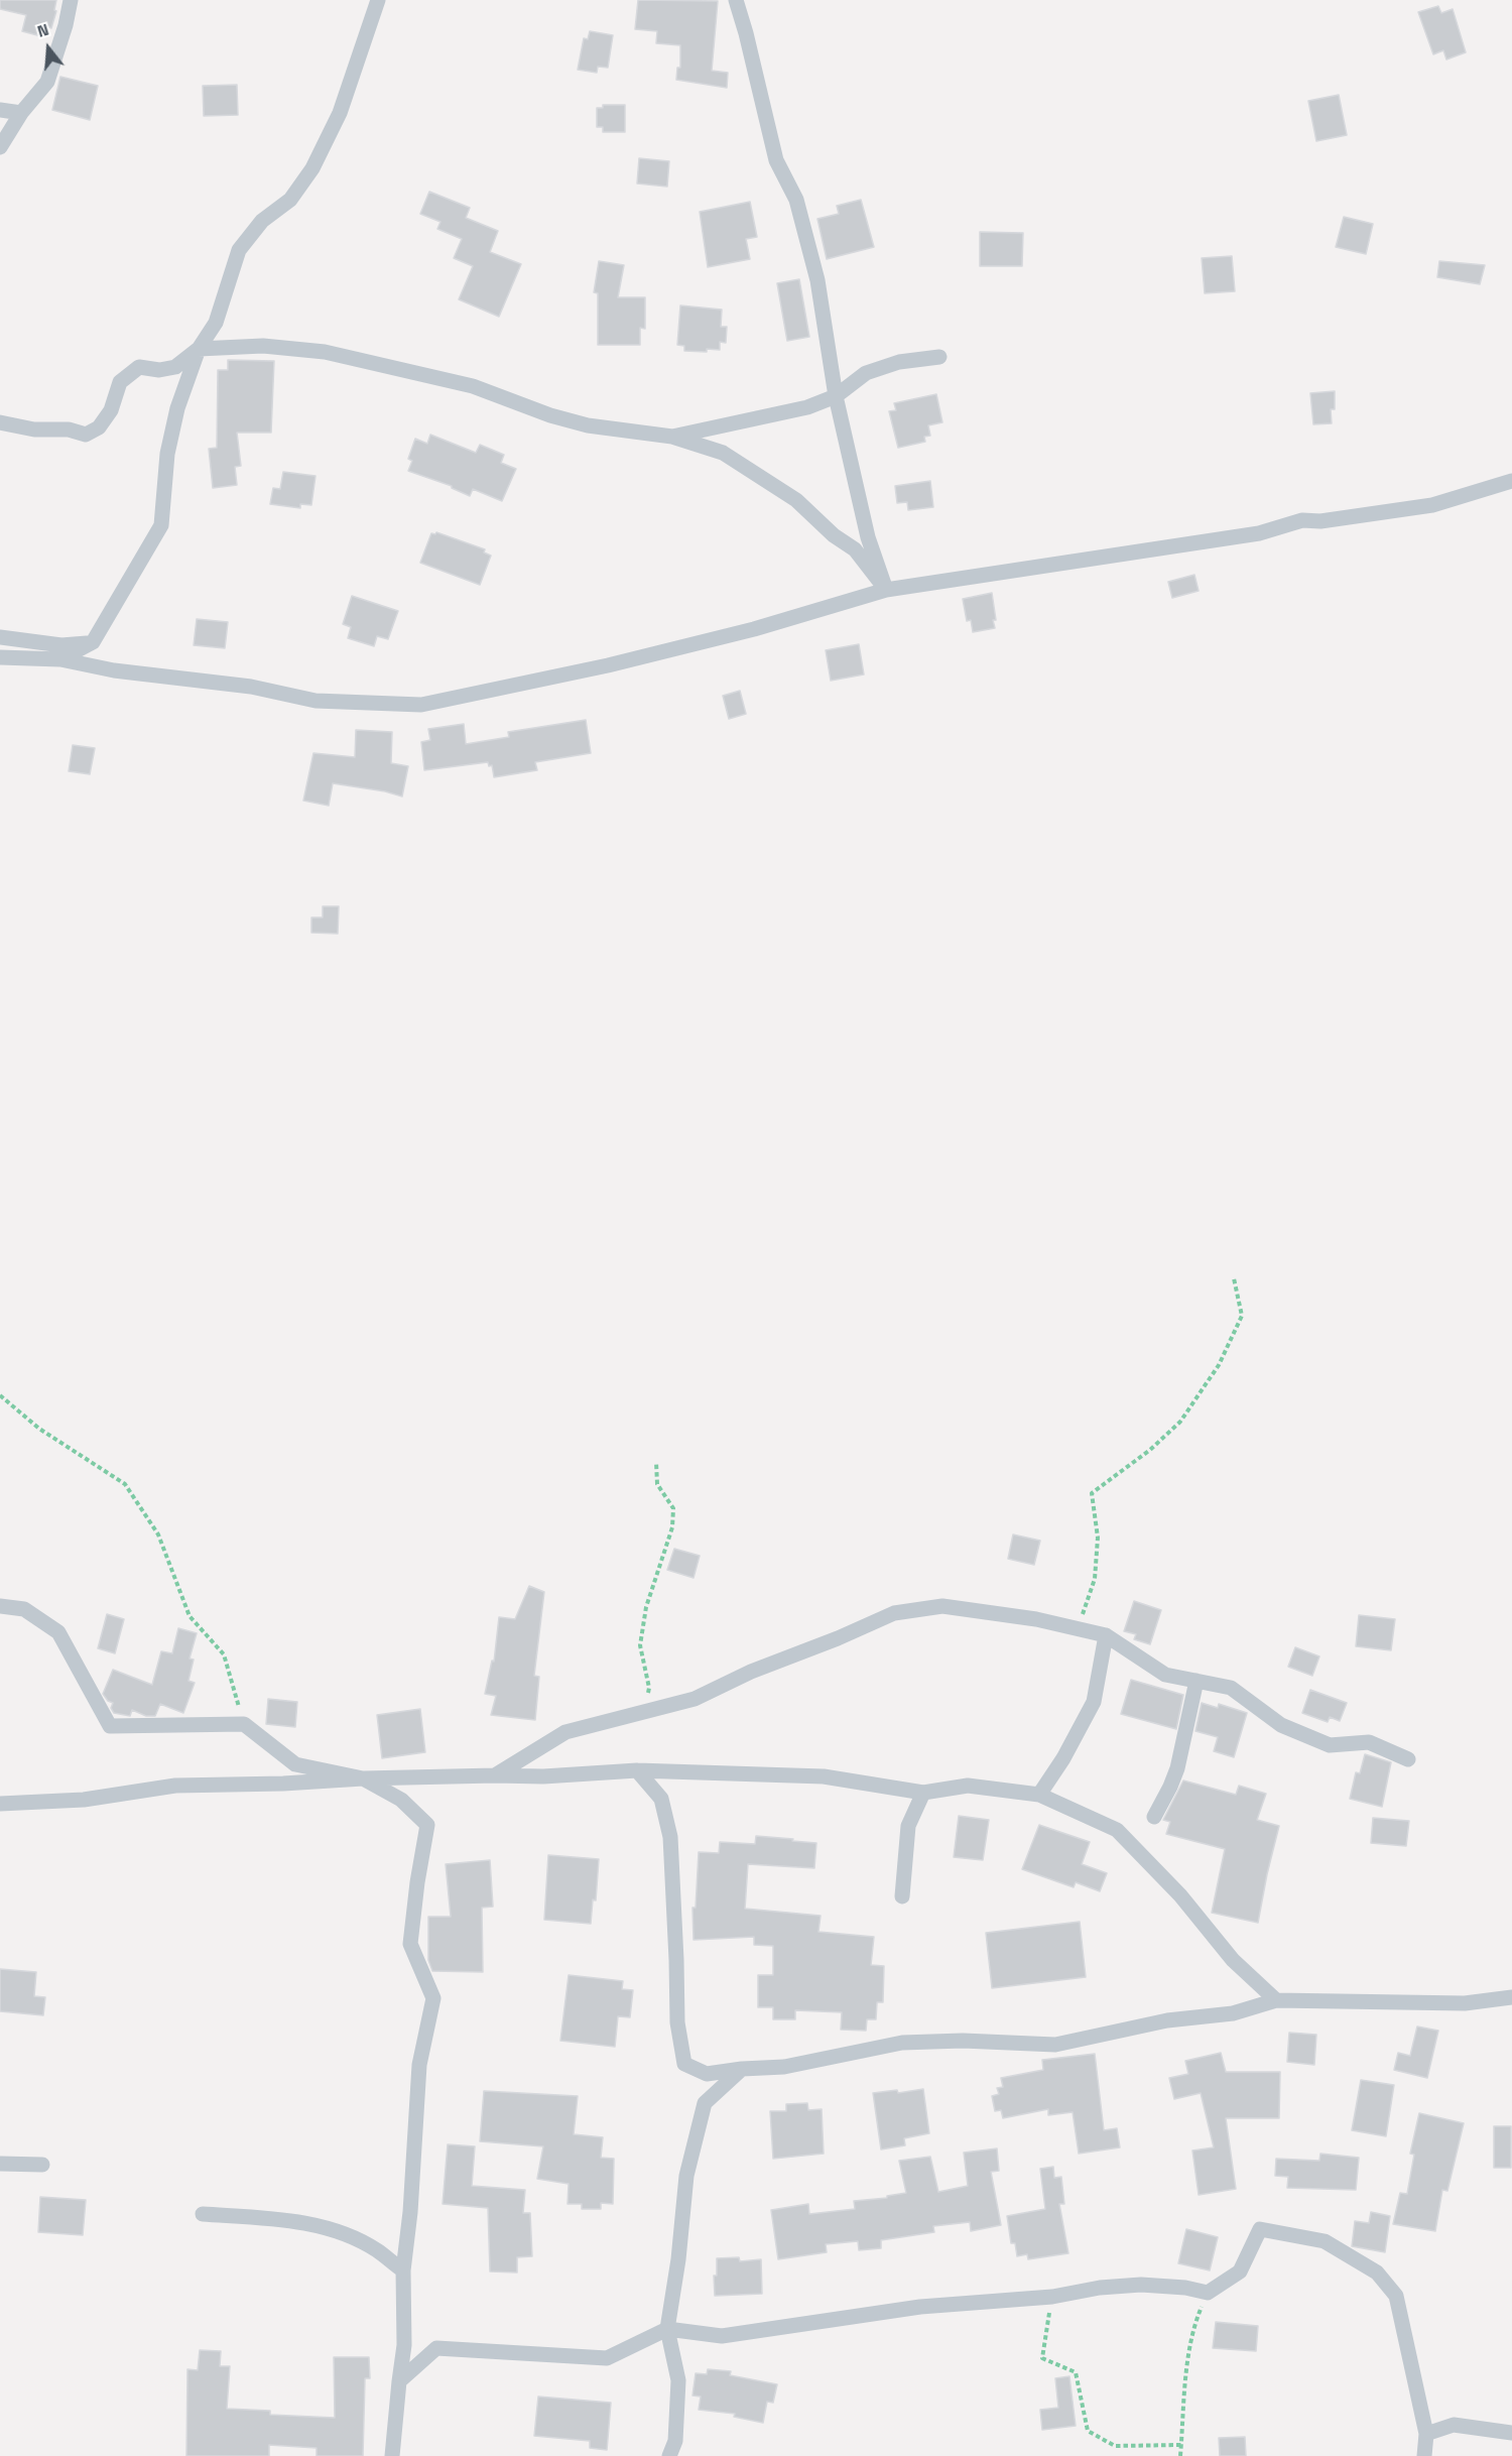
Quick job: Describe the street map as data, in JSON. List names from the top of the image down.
{
  "north": "top"
}
